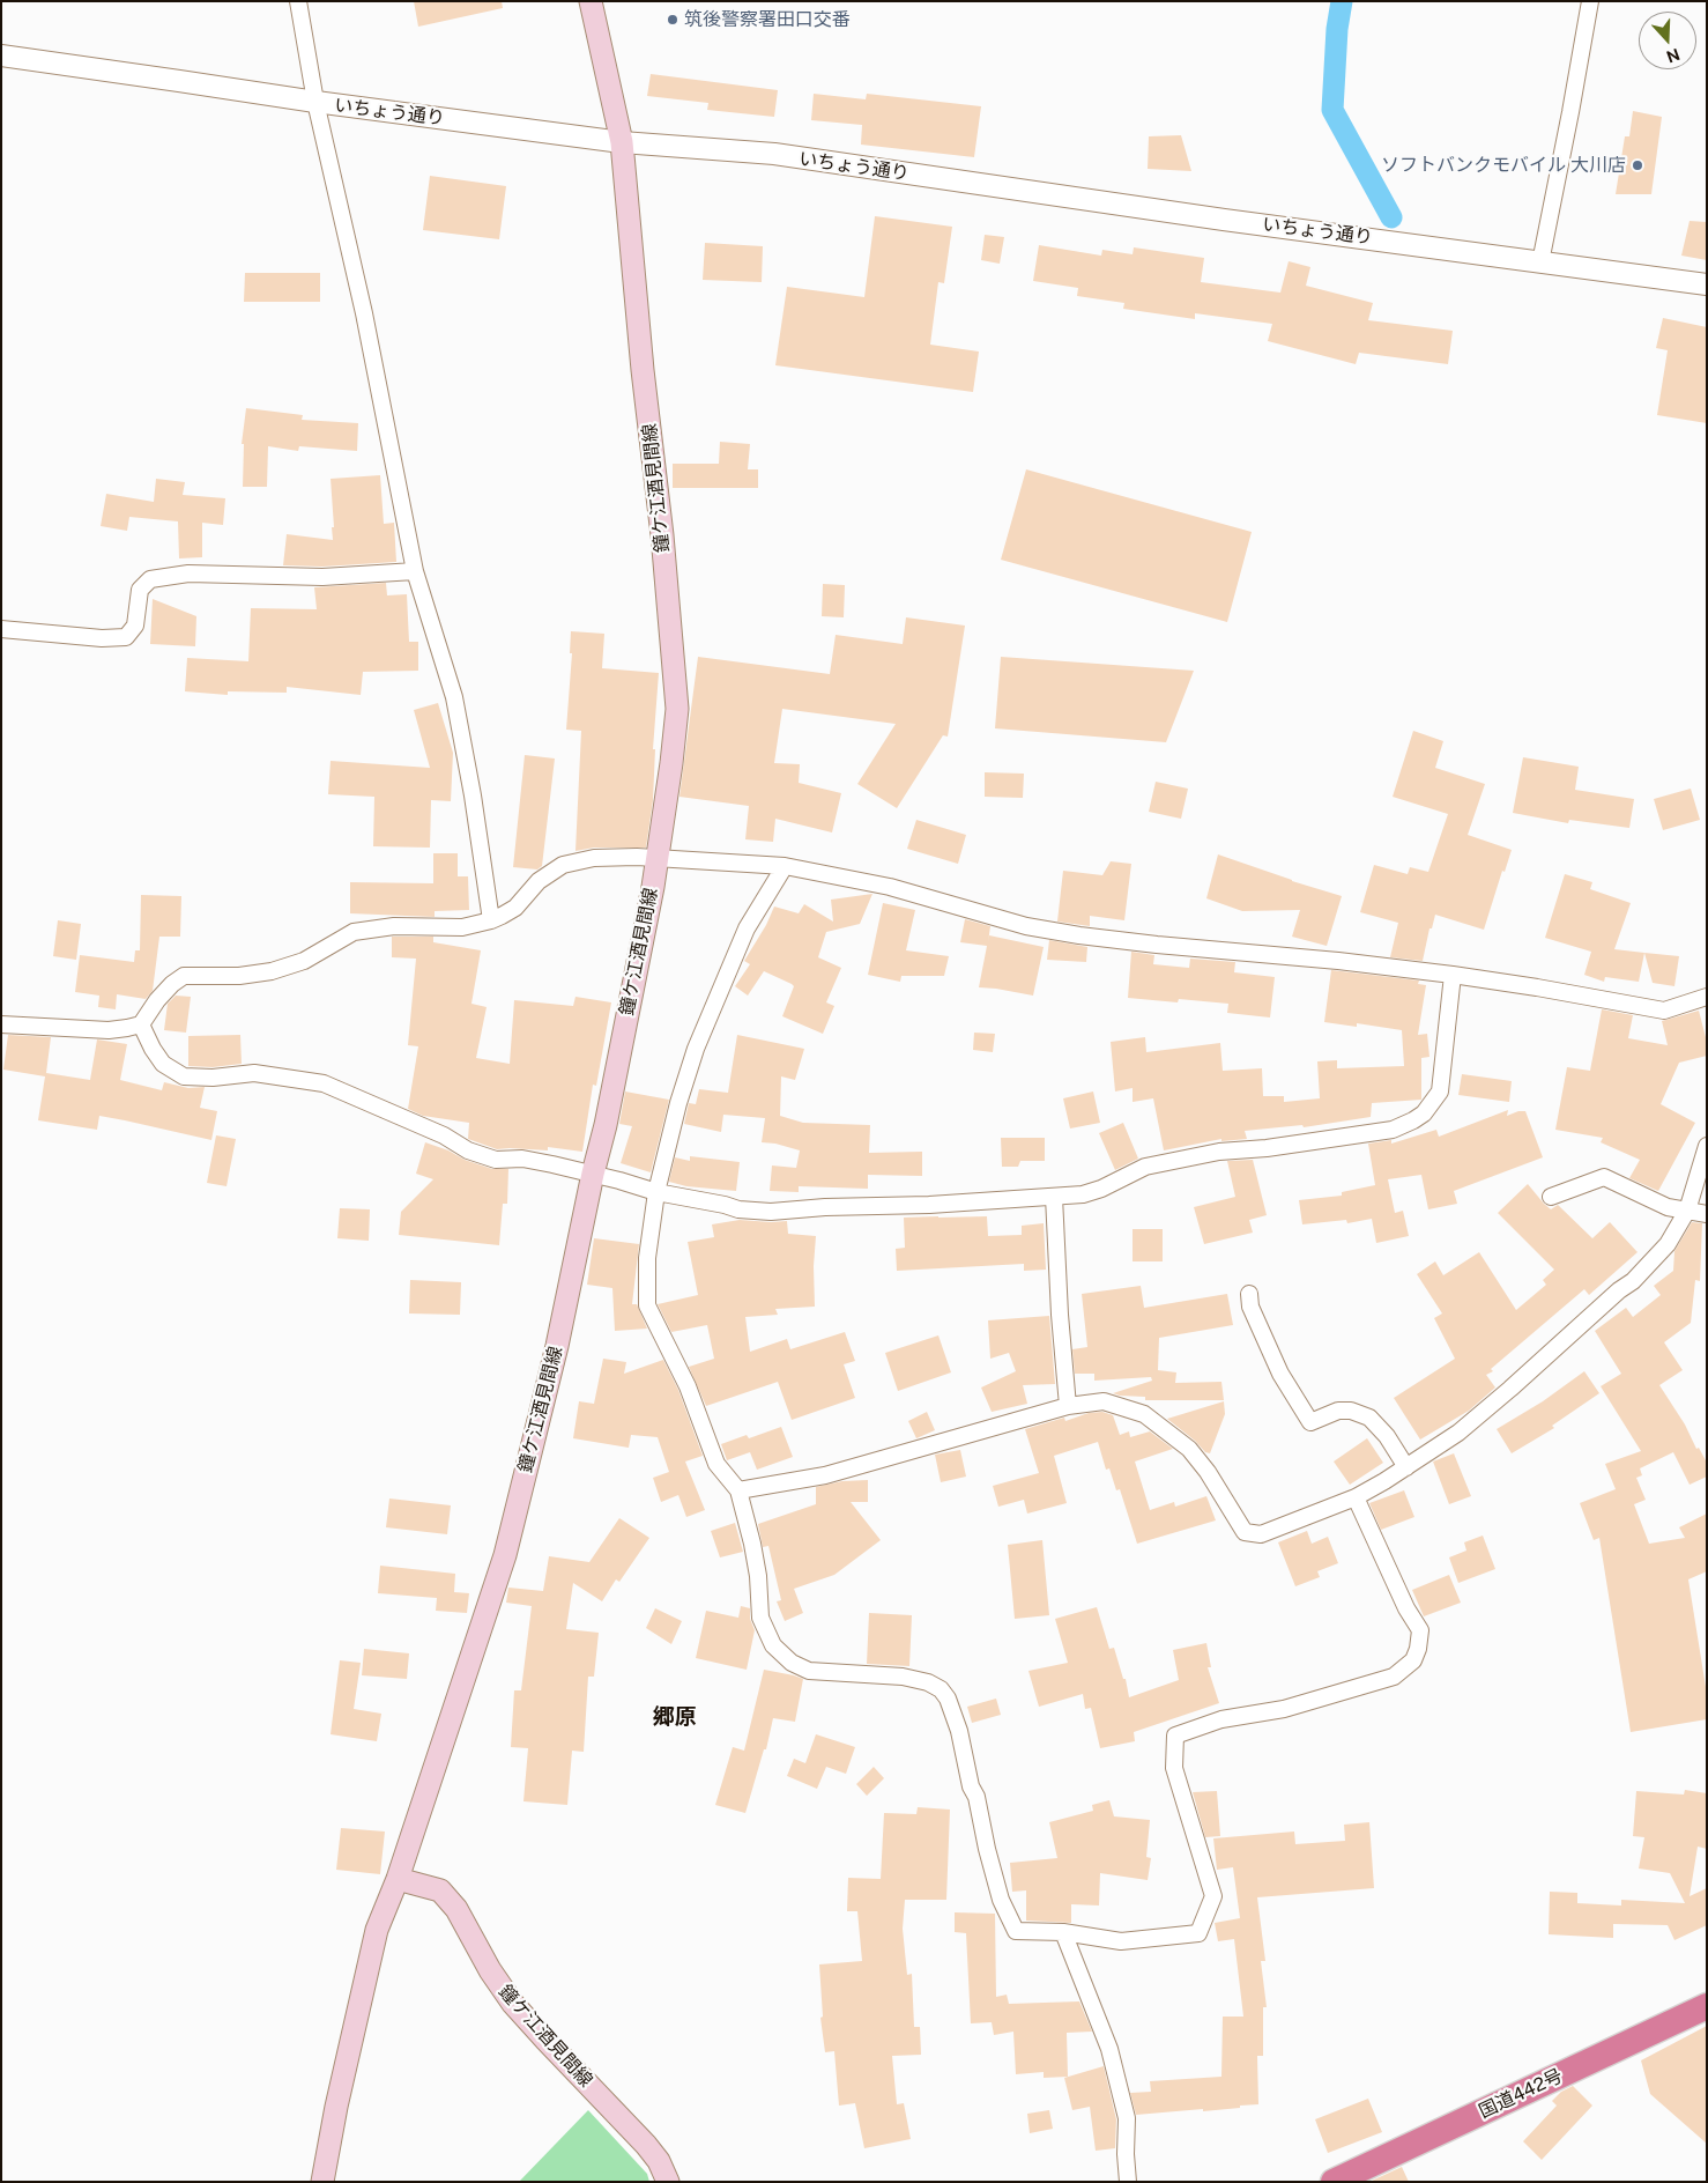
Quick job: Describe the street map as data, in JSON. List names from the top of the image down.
{
  "streets": {
    "highway": ["国道442号"],
    "main road": ["鐘ケ江酒見間線"],
    "street": ["いちょう通り"]
  },
  "crossings": [
    ["いちょう通り", "鐘ケ江酒見間線"]
  ],
  "districts": ["郷原"],
  "places": ["筑後警察署田口交番", "ソフトバンクモバイル 大川店"],
  "north": "bottom"
}
